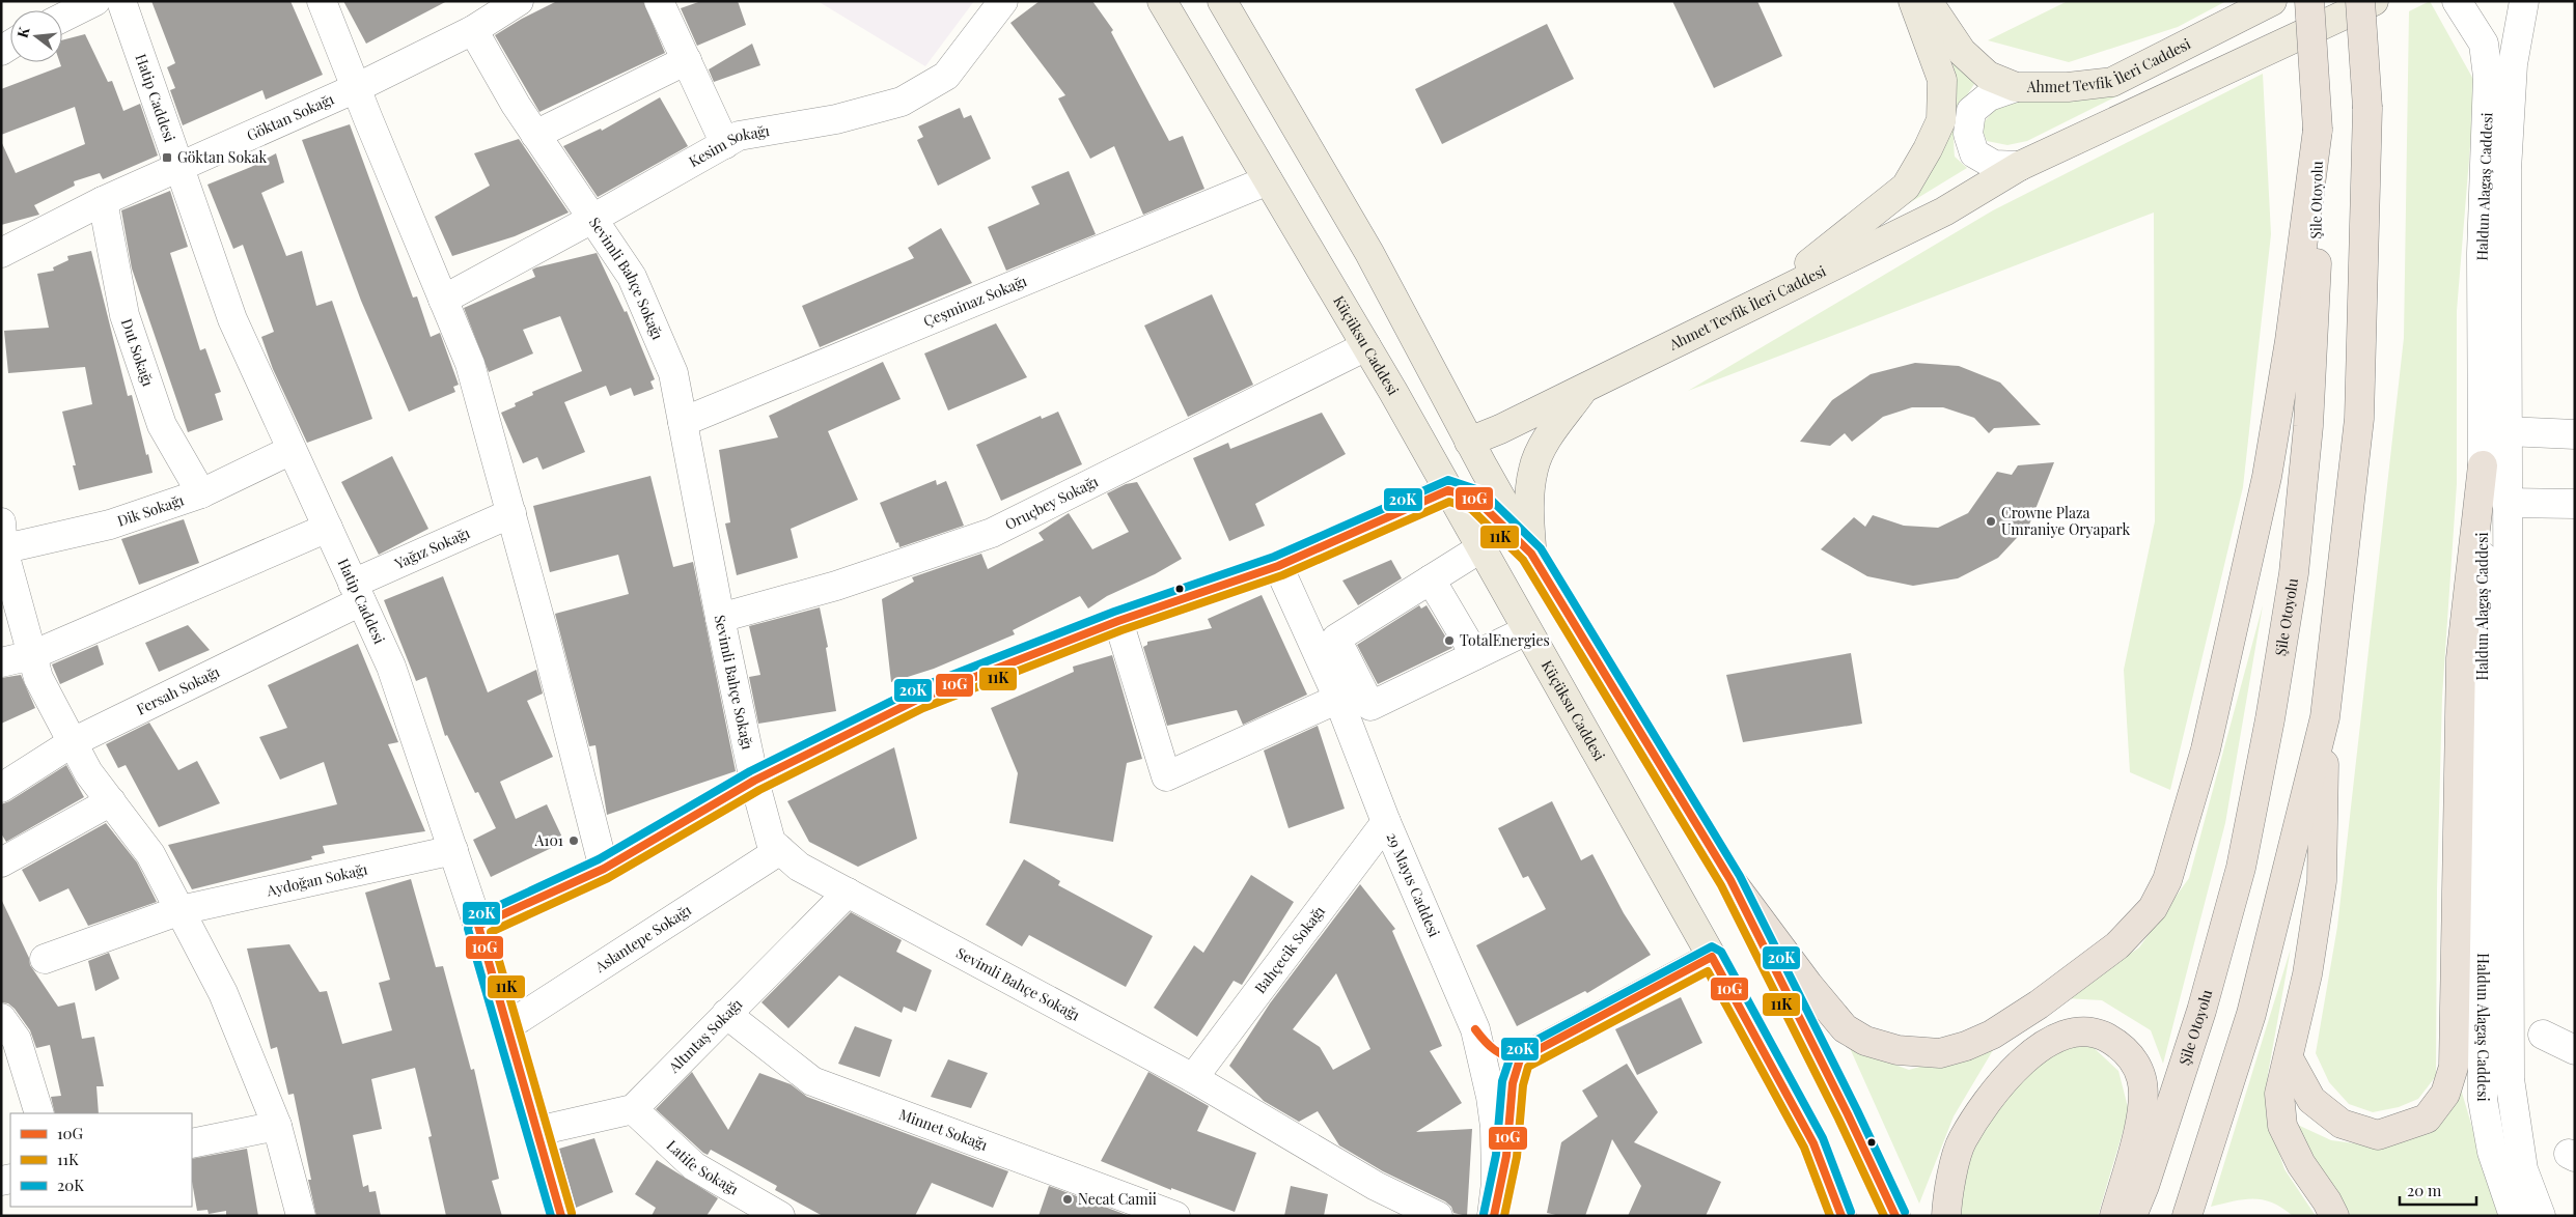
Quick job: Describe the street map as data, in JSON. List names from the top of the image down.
{
  "streets": {
    "highway": ["Şile Otoyolu"],
    "main road": ["Ahmet Tevfik İleri Caddesi", "Küçüksu Caddesi"],
    "street": [
      "Hatip Caddesi",
      "Göktan Sokağı",
      "Kesim Sokağı",
      "Haldun Alagaş Caddesi",
      "Sevimli Bahçe Sokağı",
      "Çeşminaz Sokağı",
      "Dut Sokağı",
      "Oruçbey Sokağı",
      "Dik Sokağı",
      "Yağız Sokağı",
      "Fersah Sokağı",
      "Aydoğan Sokağı",
      "29 Mayıs Caddesi",
      "Aslantepe Sokağı",
      "Bahçecik Sokağı",
      "Altıntaş Sokağı",
      "Minnet Sokağı",
      "Latife Sokağı"
    ]
  },
  "crossings": [
    ["Hatip Caddesi", "Göktan Sokağı"],
    ["Hatip Caddesi", "Dik Sokağı"],
    ["Hatip Caddesi", "Yağız Sokağı"],
    ["Hatip Caddesi", "Fersah Sokağı"],
    ["Hatip Caddesi", "Aydoğan Sokağı"],
    ["Hatip Caddesi", "Aslantepe Sokağı"],
    ["Göktan Sokağı", "Sevimli Bahçe Sokağı"],
    ["Göktan Sokağı", "Dut Sokağı"],
    ["Kesim Sokağı", "Sevimli Bahçe Sokağı"],
    ["Sevimli Bahçe Sokağı", "Çeşminaz Sokağı"],
    ["Sevimli Bahçe Sokağı", "Oruçbey Sokağı"],
    ["Sevimli Bahçe Sokağı", "Aslantepe Sokağı"],
    ["Sevimli Bahçe Sokağı", "Bahçecik Sokağı"],
    ["Sevimli Bahçe Sokağı", "Altıntaş Sokağı"],
    ["Çeşminaz Sokağı", "Küçüksu Caddesi"],
    ["Küçüksu Caddesi", "Oruçbey Sokağı"],
    ["Dut Sokağı", "Dik Sokağı"],
    ["Yağız Sokağı", "Fersah Sokağı"],
    ["29 Mayıs Caddesi", "Bahçecik Sokağı"],
    ["Altıntaş Sokağı", "Minnet Sokağı"],
    ["Altıntaş Sokağı", "Latife Sokağı"]
  ],
  "places": {
    "transit": ["Göktan Sokak"],
    "other": [
      "Crowne Plaza Umraniye Oryapark",
      "TotalEnergies",
      "A101",
      "Necat Camii"
    ]
  },
  "lines": ["transit line 20K", "transit line 10G", "transit line 11K"],
  "legend": ["10G", "11K", "20K"],
  "scale_bar": "20 m",
  "north": "left"
}
